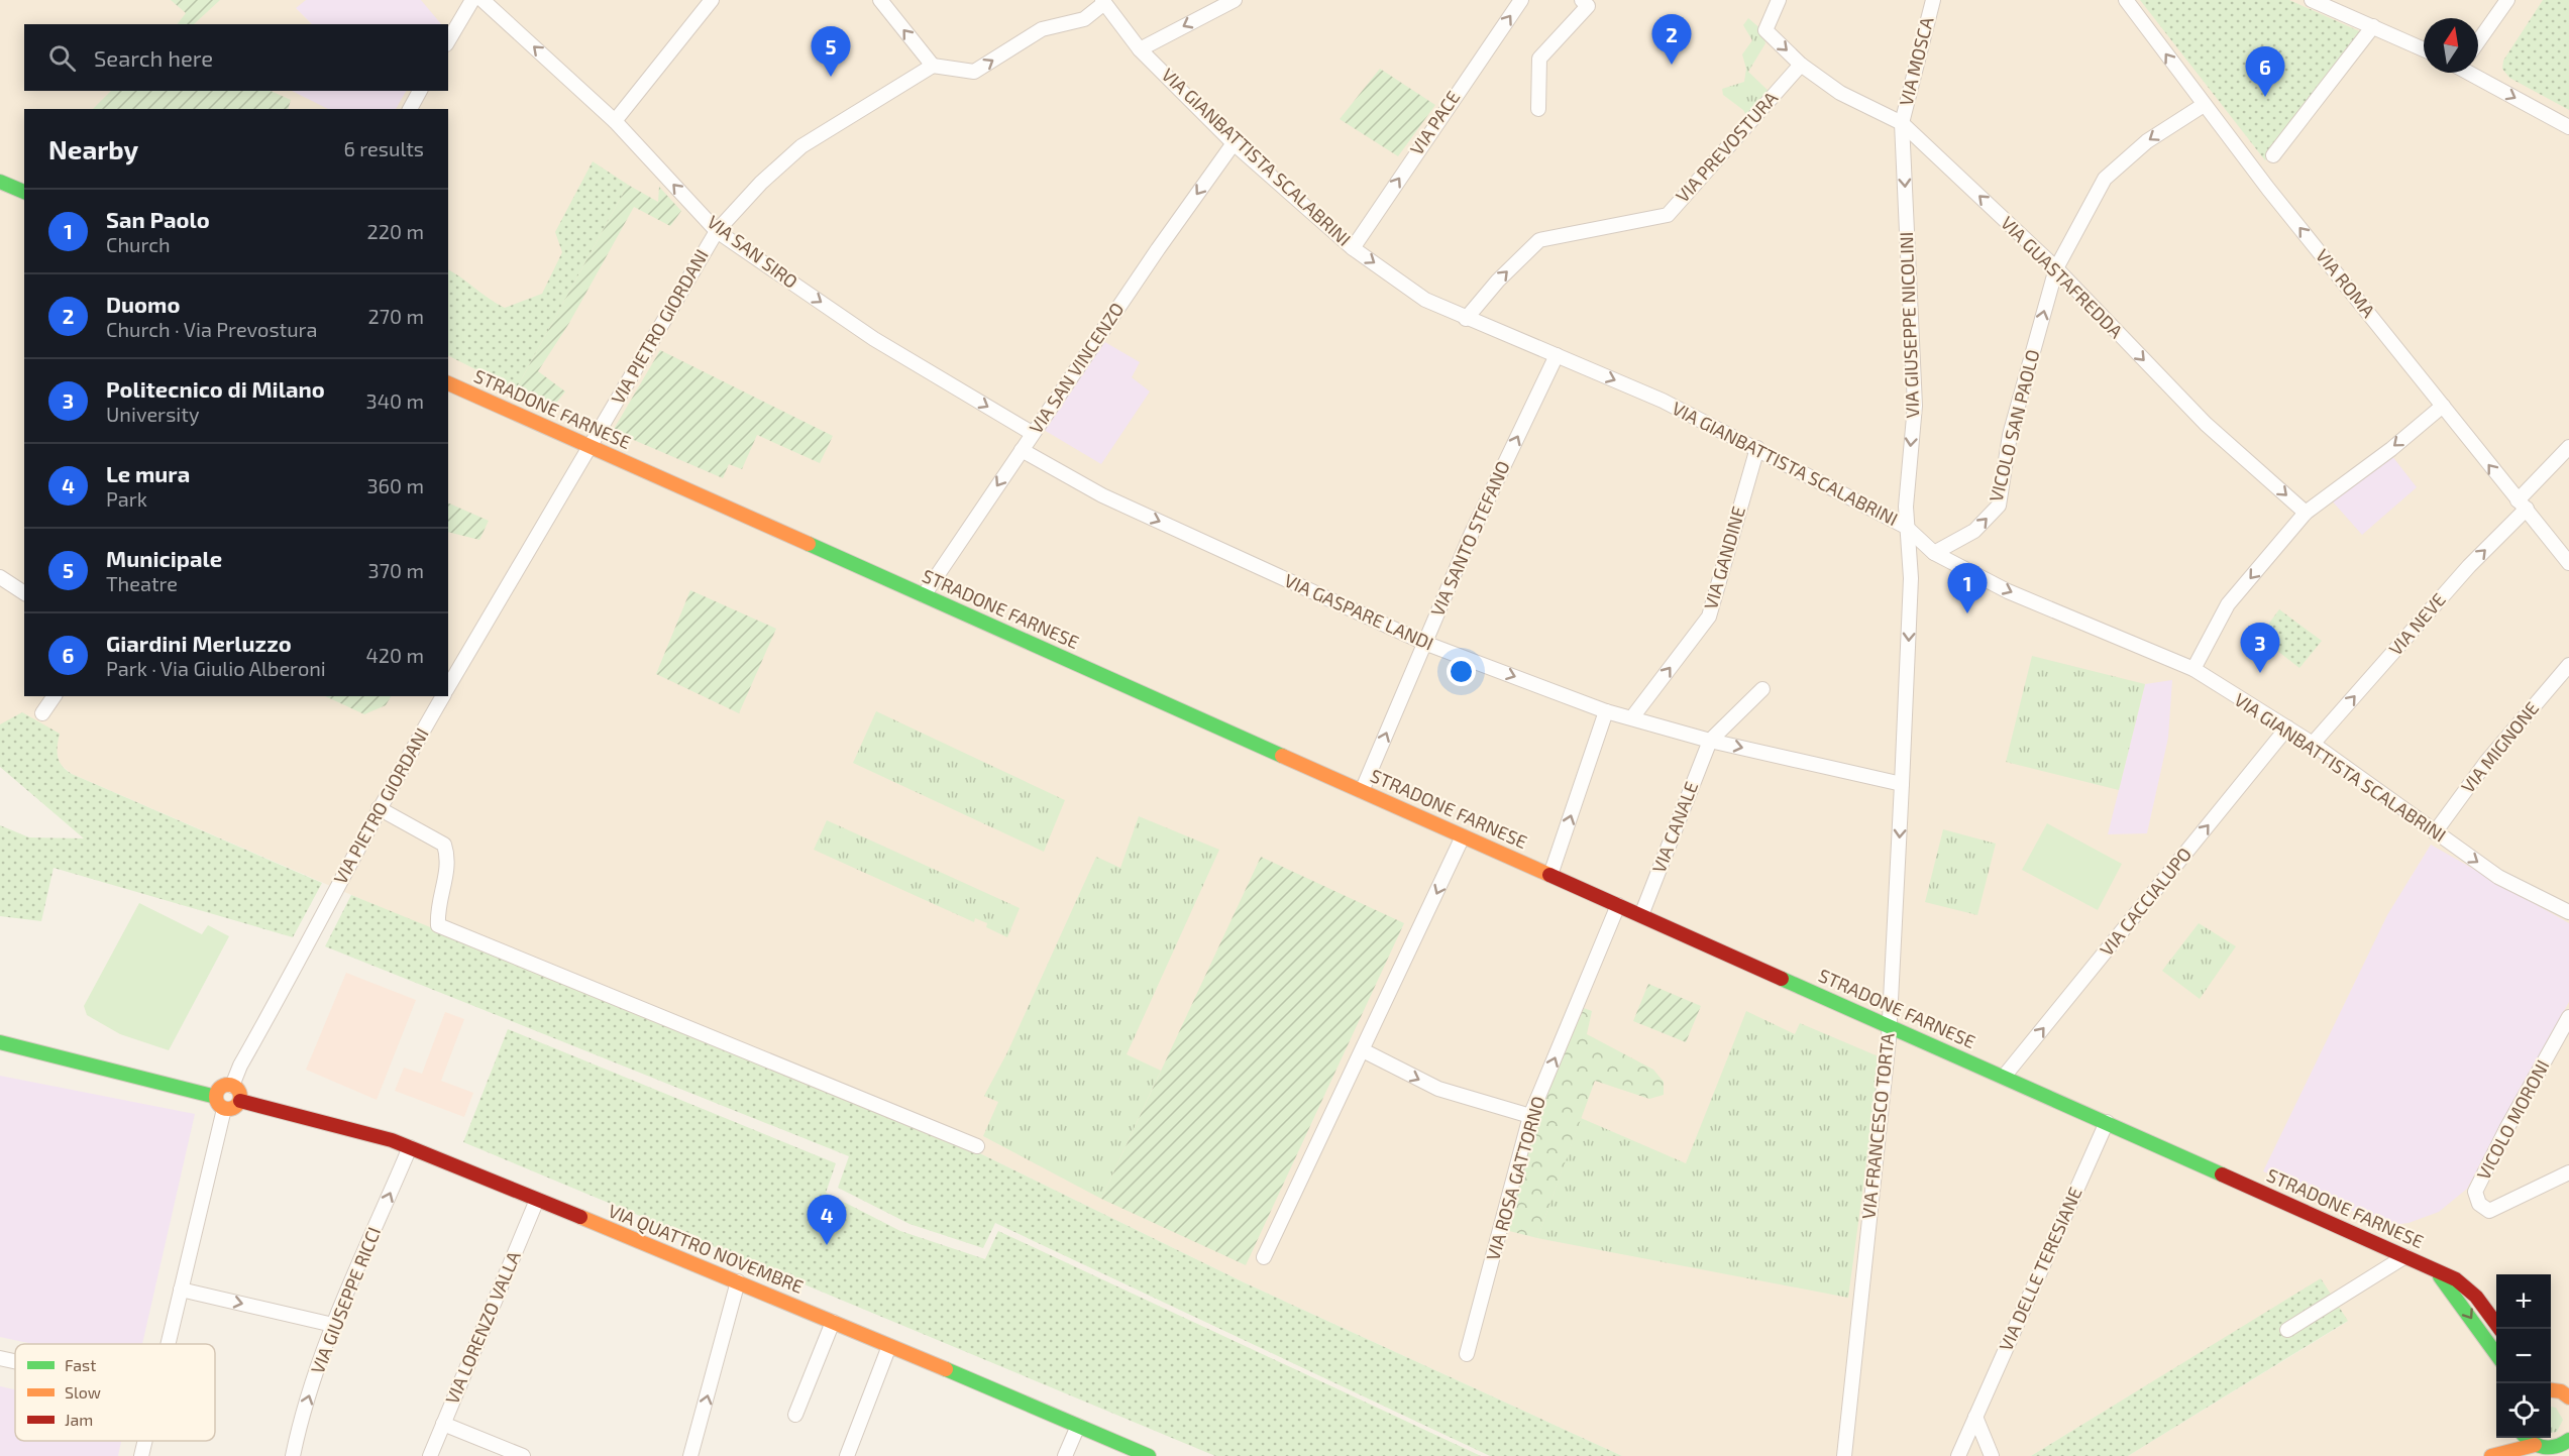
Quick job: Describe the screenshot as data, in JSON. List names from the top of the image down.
{
  "streets": {
    "street": [
      "VIA MOSCA",
      "VIA PACE",
      "VIA PREVOSTURA",
      "VIA GIANBATTISTA SCALABRINI",
      "VIA SAN SIRO",
      "VIA GUASTAFREDDA",
      "VIA ROMA",
      "VIA GIUSEPPE NICOLINI",
      "VIA PIETRO GIORDANI",
      "VIA SAN VINCENZO",
      "STRADONE FARNESE",
      "VICOLO SAN PAOLO",
      "VIA SANTO STEFANO",
      "VIA GANDINE",
      "VIA GASPARE LANDI",
      "VIA NEVE",
      "VIA MIGNONE",
      "VIA CANALE",
      "VIA CACCIALUPO",
      "VICOLO MORONI",
      "VIA FRANCESCO TORTA",
      "VIA ROSA GATTORNO",
      "VIA QUATTRO NOVEMBRE",
      "VIA DELLE TERESIANE",
      "VIA GIUSEPPE RICCI",
      "VIA LORENZO VALLA"
    ]
  },
  "crossings": [
    ["VIA MOSCA", "VIA GUASTAFREDDA"],
    ["VIA MOSCA", "VIA GIUSEPPE NICOLINI"],
    ["VIA PACE", "VIA GIANBATTISTA SCALABRINI"],
    ["VIA PREVOSTURA", "VIA GIANBATTISTA SCALABRINI"],
    ["VIA PREVOSTURA", "VIA GUASTAFREDDA"],
    ["VIA GIANBATTISTA SCALABRINI", "VIA GIUSEPPE NICOLINI"],
    ["VIA GIANBATTISTA SCALABRINI", "VIA SAN VINCENZO"],
    ["VIA GIANBATTISTA SCALABRINI", "VICOLO SAN PAOLO"],
    ["VIA GIANBATTISTA SCALABRINI", "VIA SANTO STEFANO"],
    ["VIA GIANBATTISTA SCALABRINI", "VIA GANDINE"],
    ["VIA GIANBATTISTA SCALABRINI", "VIA NEVE"],
    ["VIA GIANBATTISTA SCALABRINI", "VIA MIGNONE"],
    ["VIA GIANBATTISTA SCALABRINI", "VIA CACCIALUPO"],
    ["VIA SAN SIRO", "VIA PIETRO GIORDANI"],
    ["VIA SAN SIRO", "VIA SAN VINCENZO"],
    ["VIA GUASTAFREDDA", "VIA GIUSEPPE NICOLINI"],
    ["VIA GUASTAFREDDA", "VICOLO SAN PAOLO"],
    ["VIA ROMA", "VICOLO SAN PAOLO"],
    ["VIA ROMA", "VIA NEVE"],
    ["VIA GIUSEPPE NICOLINI", "VIA FRANCESCO TORTA"],
    ["VIA PIETRO GIORDANI", "STRADONE FARNESE"],
    ["VIA PIETRO GIORDANI", "VIA QUATTRO NOVEMBRE"],
    ["VIA SAN VINCENZO", "STRADONE FARNESE"],
    ["VIA SAN VINCENZO", "VIA GASPARE LANDI"],
    ["STRADONE FARNESE", "VIA SANTO STEFANO"],
    ["STRADONE FARNESE", "VIA CANALE"],
    ["STRADONE FARNESE", "VIA CACCIALUPO"],
    ["STRADONE FARNESE", "VIA FRANCESCO TORTA"],
    ["STRADONE FARNESE", "VIA ROSA GATTORNO"],
    ["STRADONE FARNESE", "VIA DELLE TERESIANE"],
    ["VIA SANTO STEFANO", "VIA GASPARE LANDI"],
    ["VIA GANDINE", "VIA GASPARE LANDI"],
    ["VIA GASPARE LANDI", "VIA CANALE"],
    ["VIA GASPARE LANDI", "VIA FRANCESCO TORTA"],
    ["VIA QUATTRO NOVEMBRE", "VIA GIUSEPPE RICCI"],
    ["VIA QUATTRO NOVEMBRE", "VIA LORENZO VALLA"]
  ],
  "one_way": [
    "VIA PACE",
    "VIA PREVOSTURA",
    "VIA GIANBATTISTA SCALABRINI",
    "VIA ROMA",
    "VIA GIUSEPPE NICOLINI",
    "VIA SAN VINCENZO",
    "VIA SANTO STEFANO",
    "VIA GANDINE",
    "VIA GASPARE LANDI",
    "VIA NEVE",
    "VIA CACCIALUPO",
    "VIA FRANCESCO TORTA",
    "VIA ROSA GATTORNO",
    "VIA GIUSEPPE RICCI"
  ],
  "legend": ["Fast", "Slow", "Jam"],
  "north": "top",
  "page": {
    "pins": [
      "2",
      "5",
      "6",
      "1",
      "3",
      "4"
    ],
    "search": "Search here",
    "heading": ["Nearby", "6 results"],
    "list": [
      {
        "mark": "1",
        "name": "San Paolo",
        "note": "Church",
        "value": "220 m"
      },
      {
        "mark": "2",
        "name": "Duomo",
        "note": "Church · Via Prevostura",
        "value": "270 m"
      },
      {
        "mark": "3",
        "name": "Politecnico di Milano",
        "note": "University",
        "value": "340 m"
      },
      {
        "mark": "4",
        "name": "Le mura",
        "note": "Park",
        "value": "360 m"
      },
      {
        "mark": "5",
        "name": "Municipale",
        "note": "Theatre",
        "value": "370 m"
      },
      {
        "mark": "6",
        "name": "Giardini Merluzzo",
        "note": "Park · Via Giulio Alberoni",
        "value": "420 m"
      }
    ],
    "map_buttons": ["+", "−"]
  }
}
